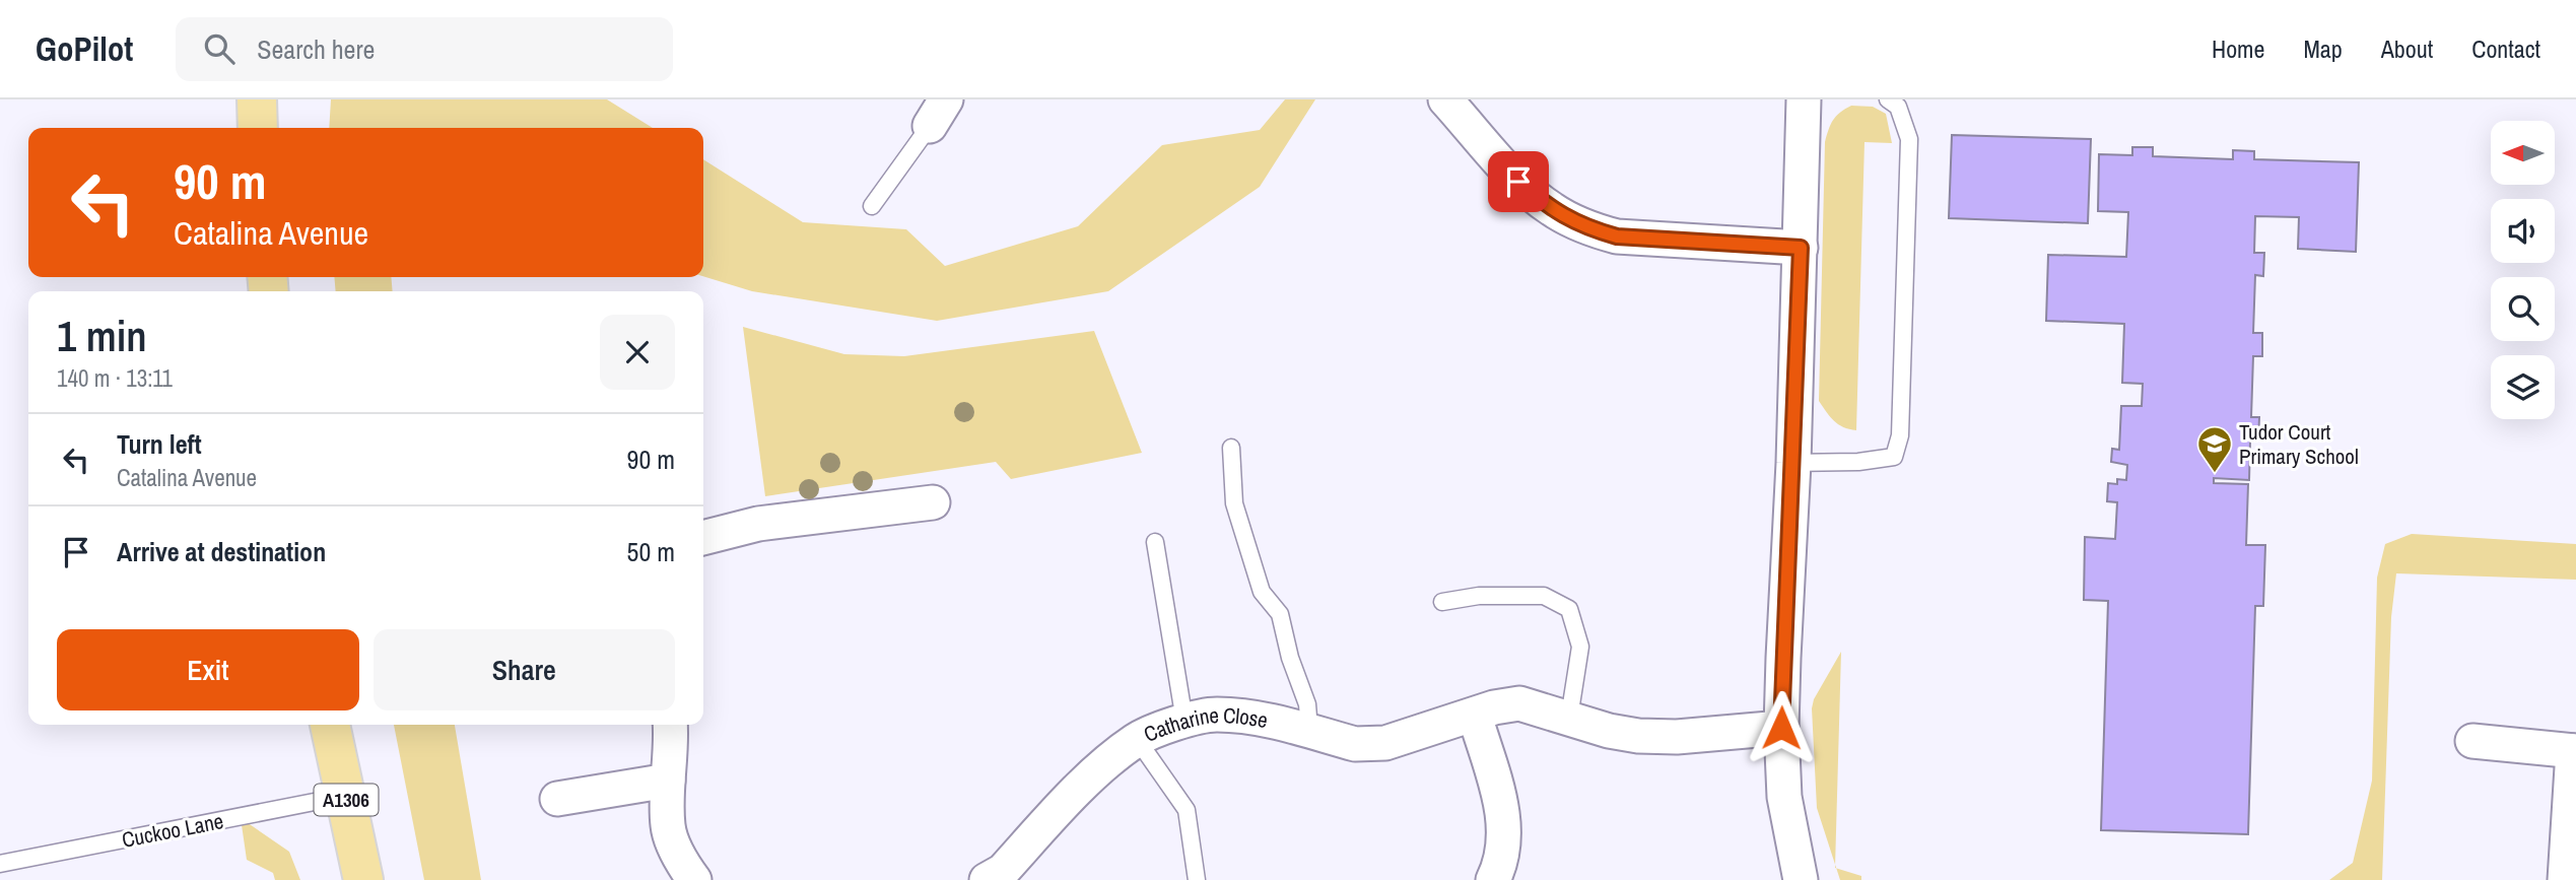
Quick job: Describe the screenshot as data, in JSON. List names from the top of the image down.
{
  "streets": {
    "main road": ["A1306"],
    "street": ["Catharine Close"],
    "lane": ["Cuckoo Lane"]
  },
  "crossings": [
    ["A1306", "Cuckoo Lane"]
  ],
  "places": {
    "school or university": ["Tudor Court Primary School"]
  },
  "north": "left",
  "page": {
    "header": "GoPilot",
    "search": "Search here",
    "nav": [
      "Home",
      "Map",
      "About",
      "Contact"
    ],
    "turn": ["90 m", "Catalina Avenue"],
    "heading": ["1 min", "140 m · 13:11"],
    "list": [
      {
        "name": "Turn left",
        "note": "Catalina Avenue",
        "value": "90 m"
      },
      {
        "name": "Arrive at destination",
        "value": "50 m"
      }
    ],
    "buttons": ["Exit", "Share"]
  }
}
